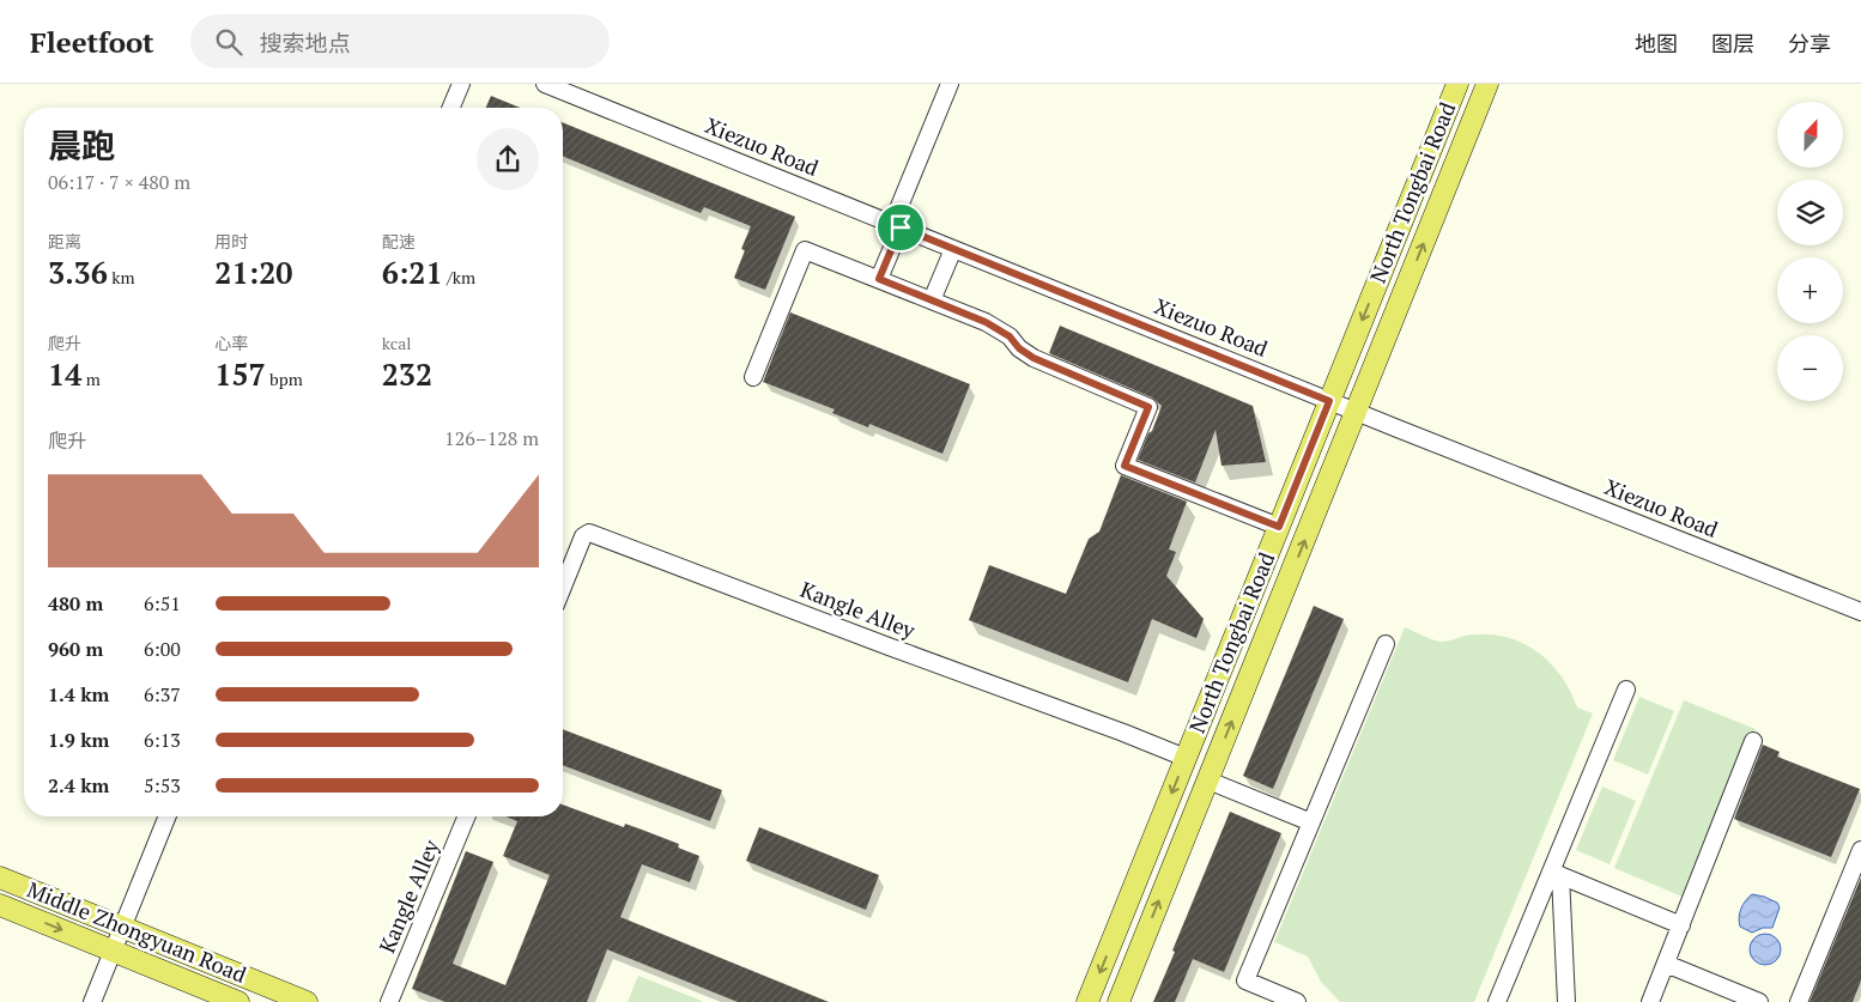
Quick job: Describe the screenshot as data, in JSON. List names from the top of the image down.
{
  "streets": {
    "main road": ["North Tongbai Road", "Middle Zhongyuan Road"],
    "street": ["Xiezuo Road", "Kangle Alley"]
  },
  "crossings": [
    ["Xiezuo Road", "North Tongbai Road"],
    ["North Tongbai Road", "Kangle Alley"]
  ],
  "north": "top",
  "page": {
    "header": "Fleetfoot",
    "search": "搜索地点",
    "nav": ["地图", "图层", "分享"],
    "map_buttons": ["+", "−"],
    "heading": ["晨跑", "06:17 · 7 × 480 m"],
    "stats": [
      ["距离", "3.36 km"],
      ["用时", "21:20"],
      ["配速", "6:21 /km"],
      ["爬升", "14 m"],
      ["心率", "157 bpm"],
      ["kcal", "232"]
    ],
    "chart": ["爬升", "126–128 m"],
    "list": [
      {
        "name": "480 m",
        "note": "6:51"
      },
      {
        "name": "960 m",
        "note": "6:00"
      },
      {
        "name": "1.4 km",
        "note": "6:37"
      },
      {
        "name": "1.9 km",
        "note": "6:13"
      },
      {
        "name": "2.4 km",
        "note": "5:53"
      }
    ]
  }
}
